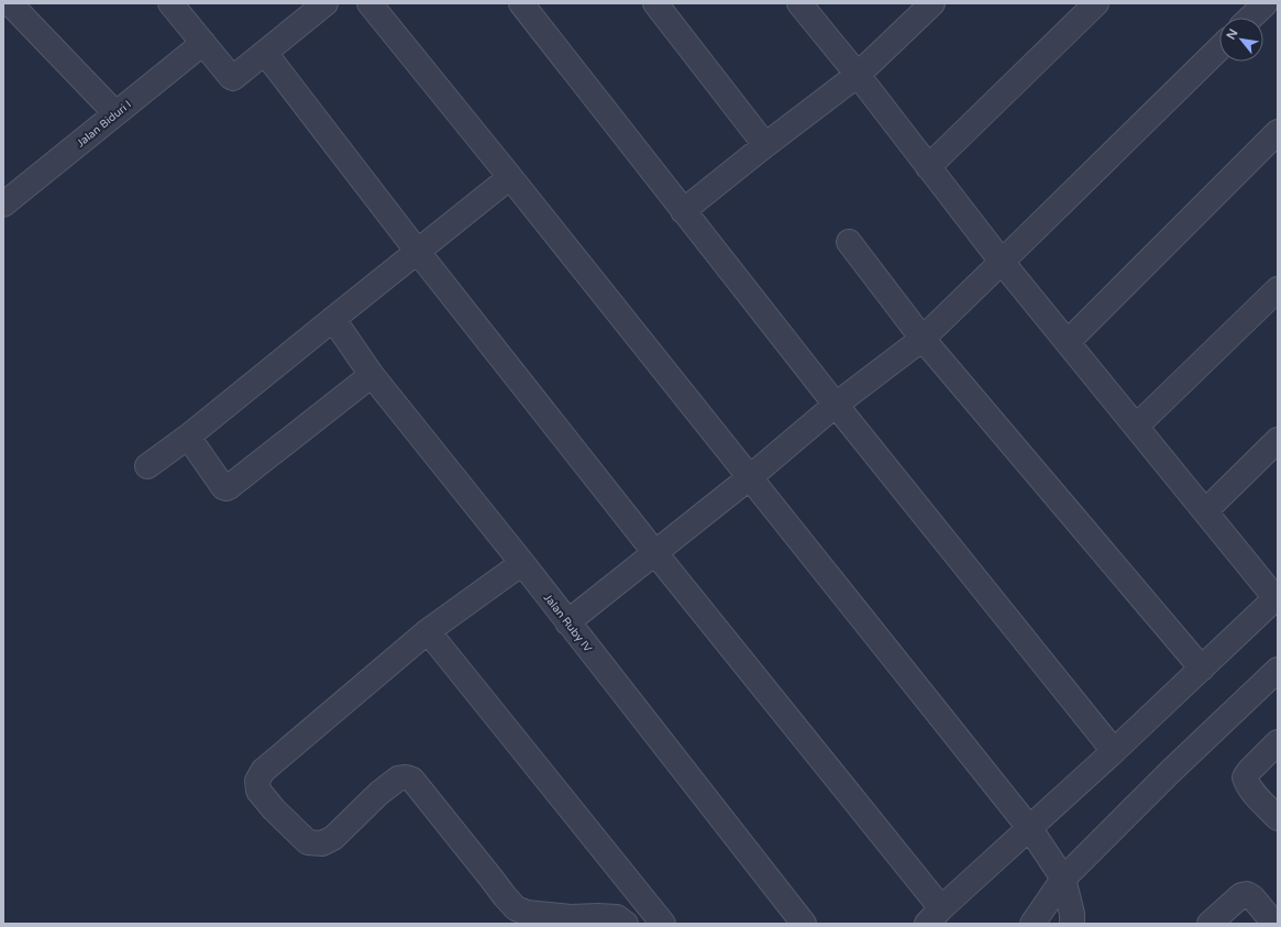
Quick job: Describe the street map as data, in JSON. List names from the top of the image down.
{
  "streets": {
    "street": ["Jalan Biduri I", "Jalan Ruby IV"]
  },
  "north": "top left"
}
